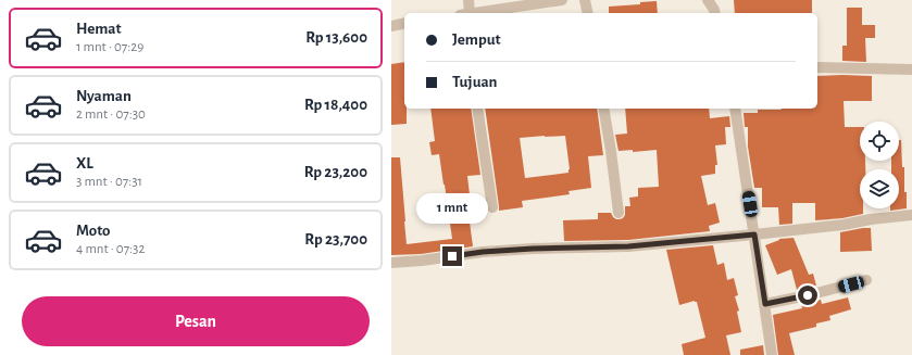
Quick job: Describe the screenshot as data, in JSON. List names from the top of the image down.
{
  "page": {
    "list": [
      {
        "name": "Hemat",
        "note": "1 mnt · 07:29",
        "value": "Rp 13,600"
      },
      {
        "name": "Nyaman",
        "note": "2 mnt · 07:30",
        "value": "Rp 18,400"
      },
      {
        "name": "XL",
        "note": "3 mnt · 07:31",
        "value": "Rp 23,200"
      },
      {
        "name": "Moto",
        "note": "4 mnt · 07:32",
        "value": "Rp 23,700"
      }
    ],
    "banner": ["Jemput", "Tujuan"],
    "bubble": "1 mnt",
    "buttons": "Pesan"
  }
}
